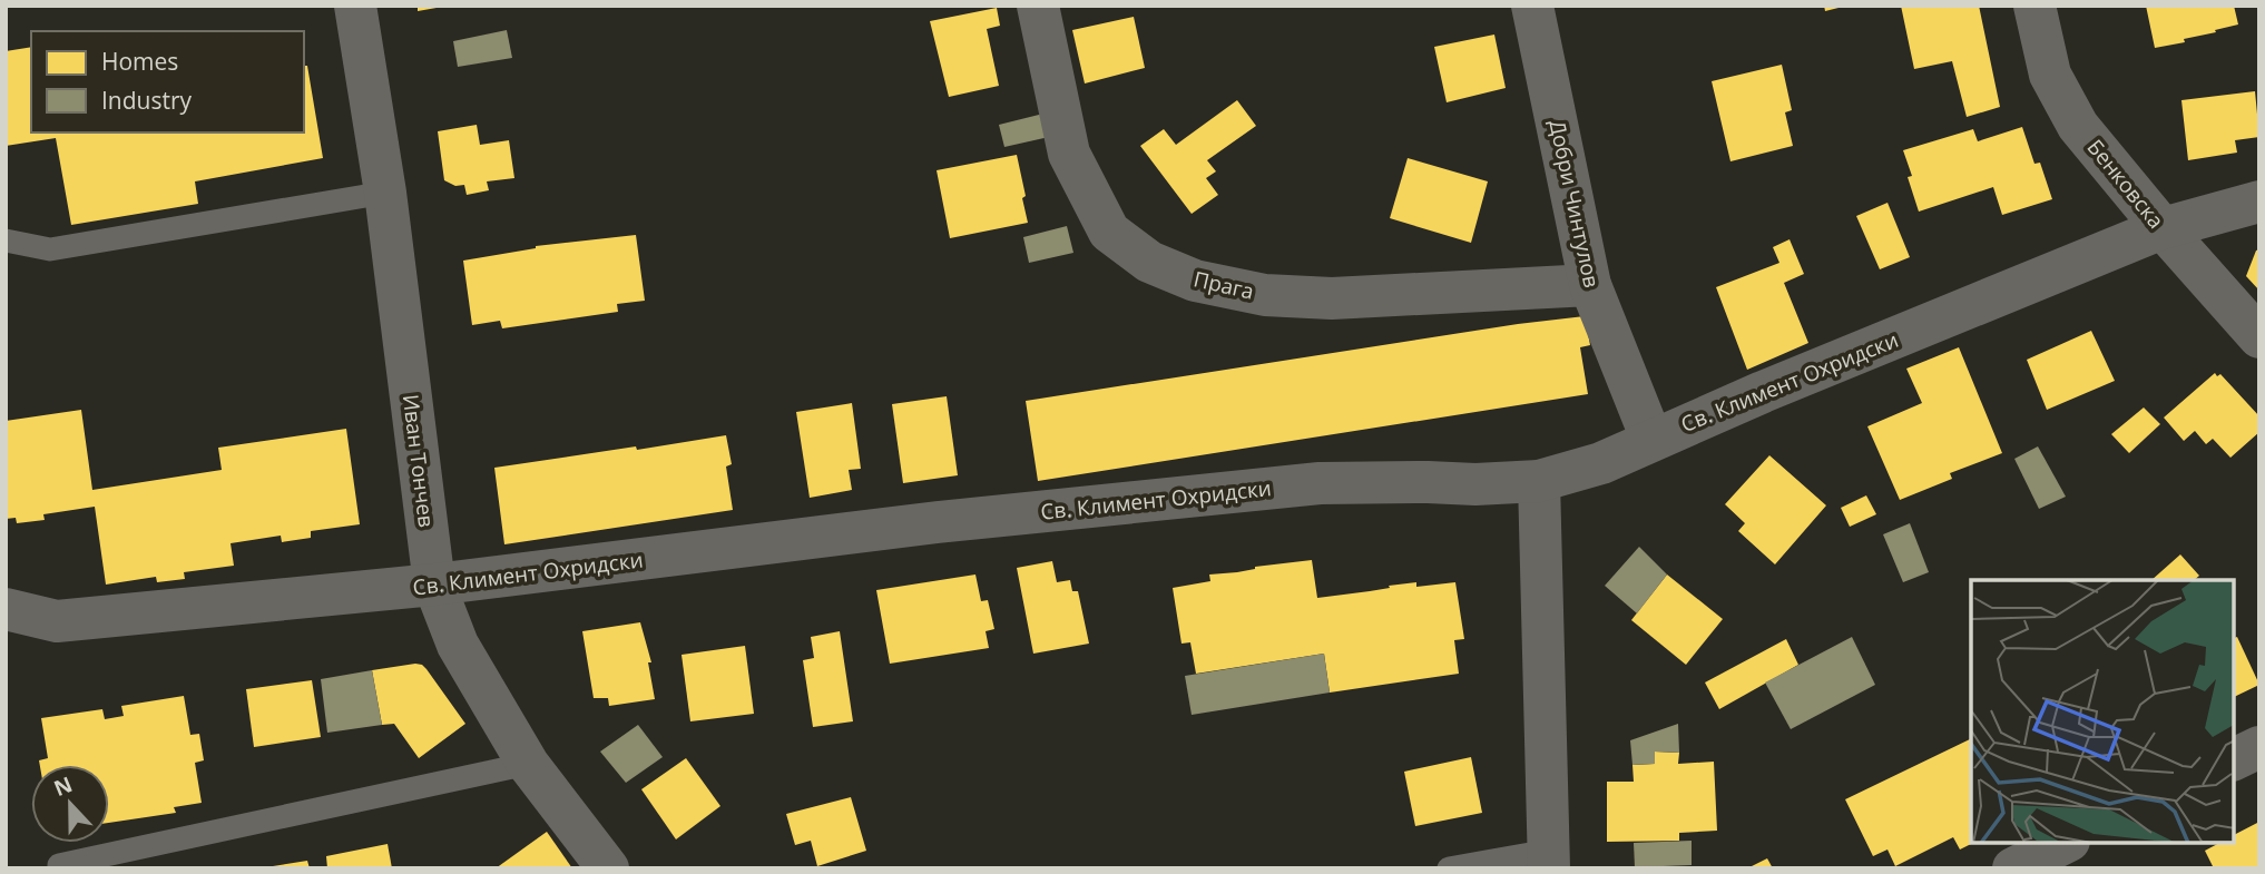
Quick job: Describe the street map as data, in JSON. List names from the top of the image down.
{
  "streets": {
    "street": [
      "Бенковска",
      "Добри Чинтулов",
      "Прага",
      "Св. Климент Охридски",
      "Иван Тончев"
    ]
  },
  "crossings": [
    ["Бенковска", "Св. Климент Охридски"],
    ["Добри Чинтулов", "Прага"],
    ["Добри Чинтулов", "Св. Климент Охридски"],
    ["Св. Климент Охридски", "Иван Тончев"]
  ],
  "legend": ["Homes", "Industry"],
  "north": "top"
}
